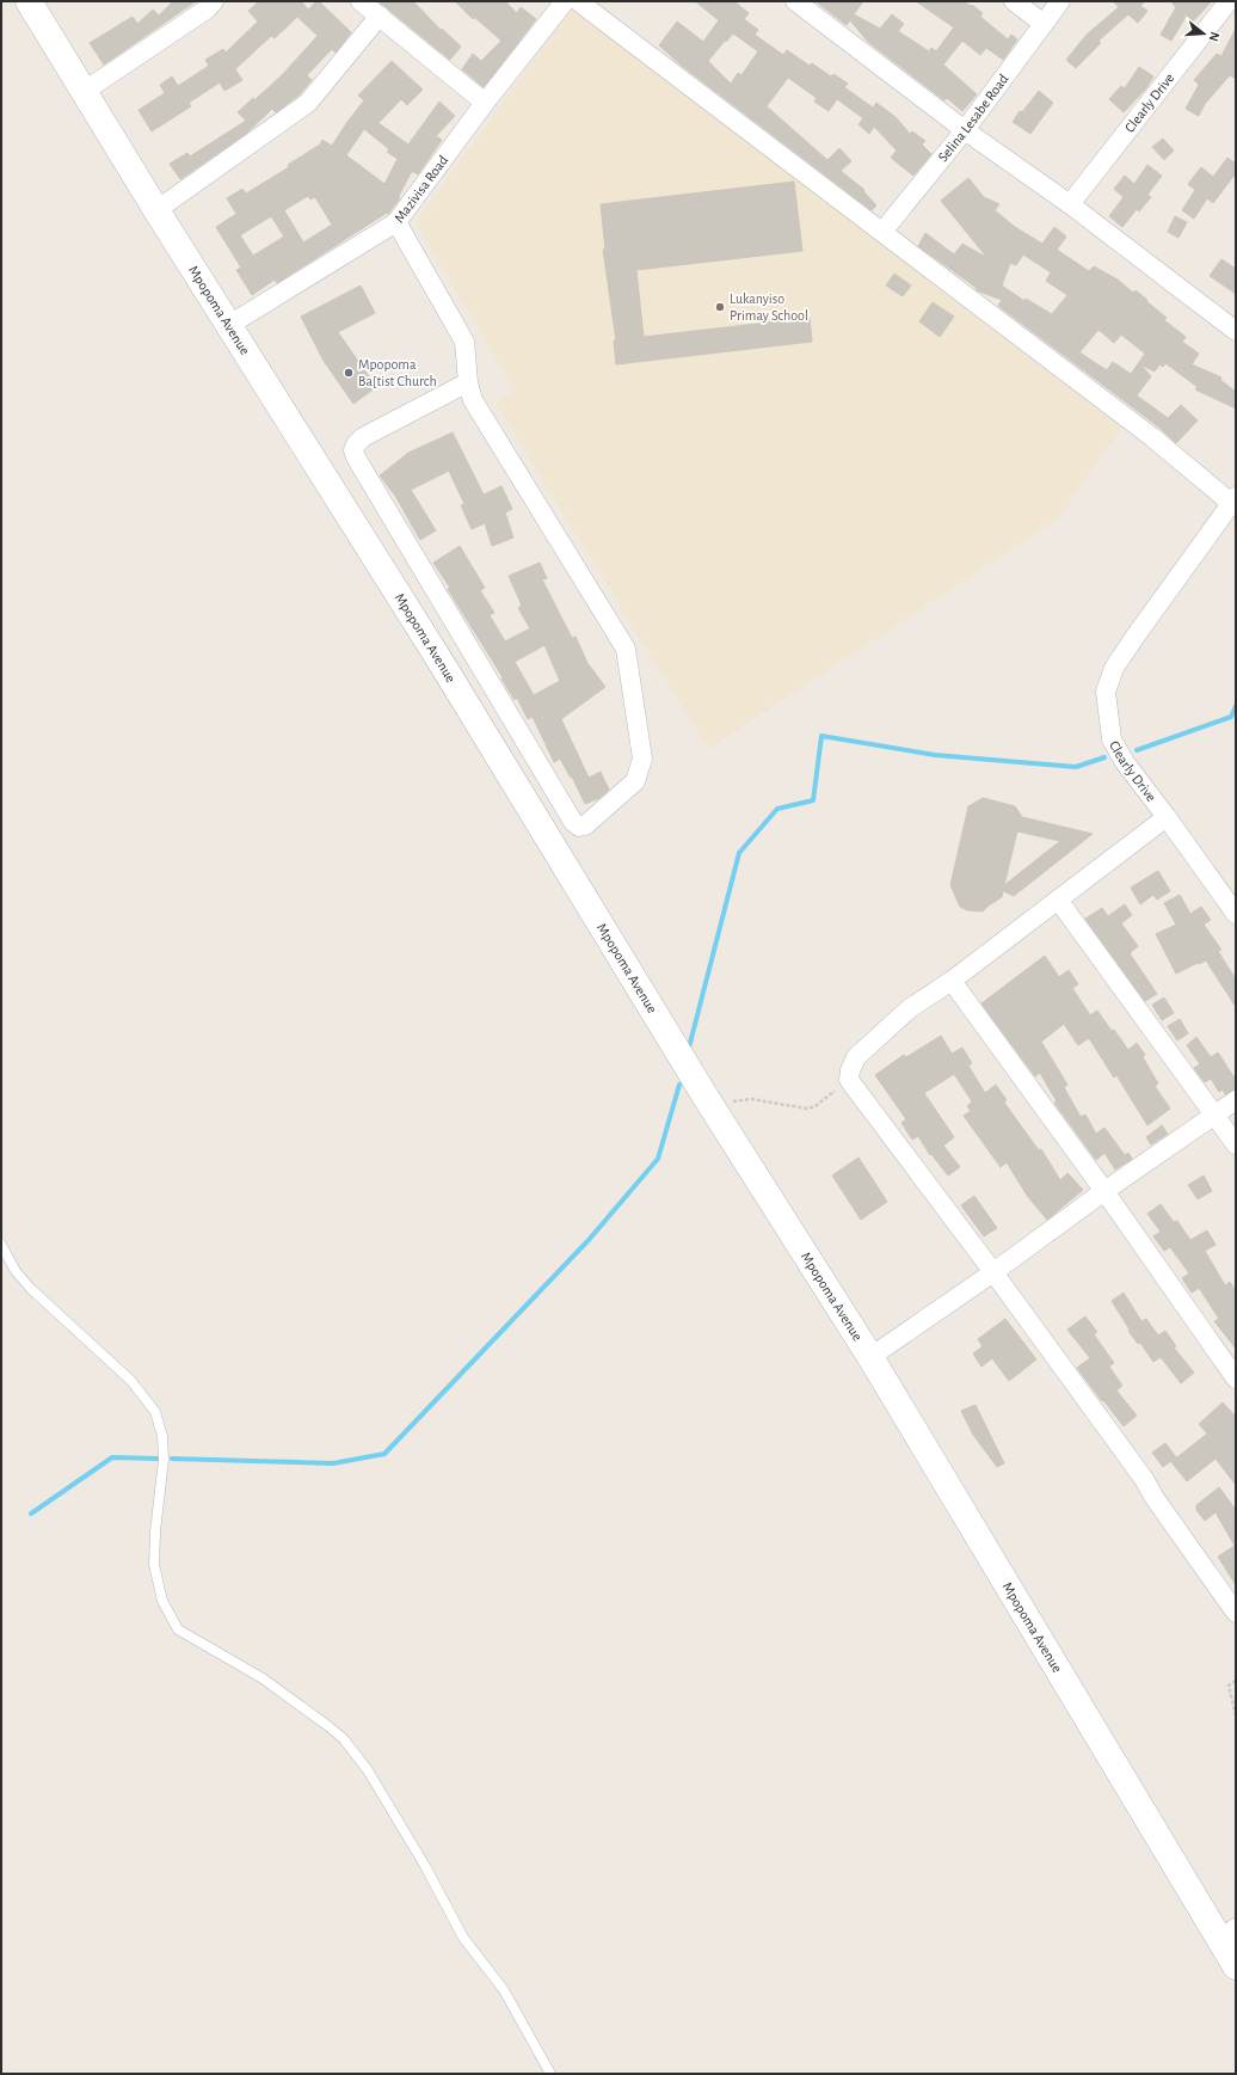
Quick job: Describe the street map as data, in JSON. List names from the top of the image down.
{
  "streets": {
    "street": [
      "Clearly Drive",
      "Selina Lesabe Road",
      "Mazivisa Road",
      "Mpopoma Avenue"
    ]
  },
  "crossings": [
    ["Mazivisa Road", "Mpopoma Avenue"]
  ],
  "places": ["Lukanyiso Primay School", "Mpopoma Ba[tist Church"],
  "north": "right"
}
